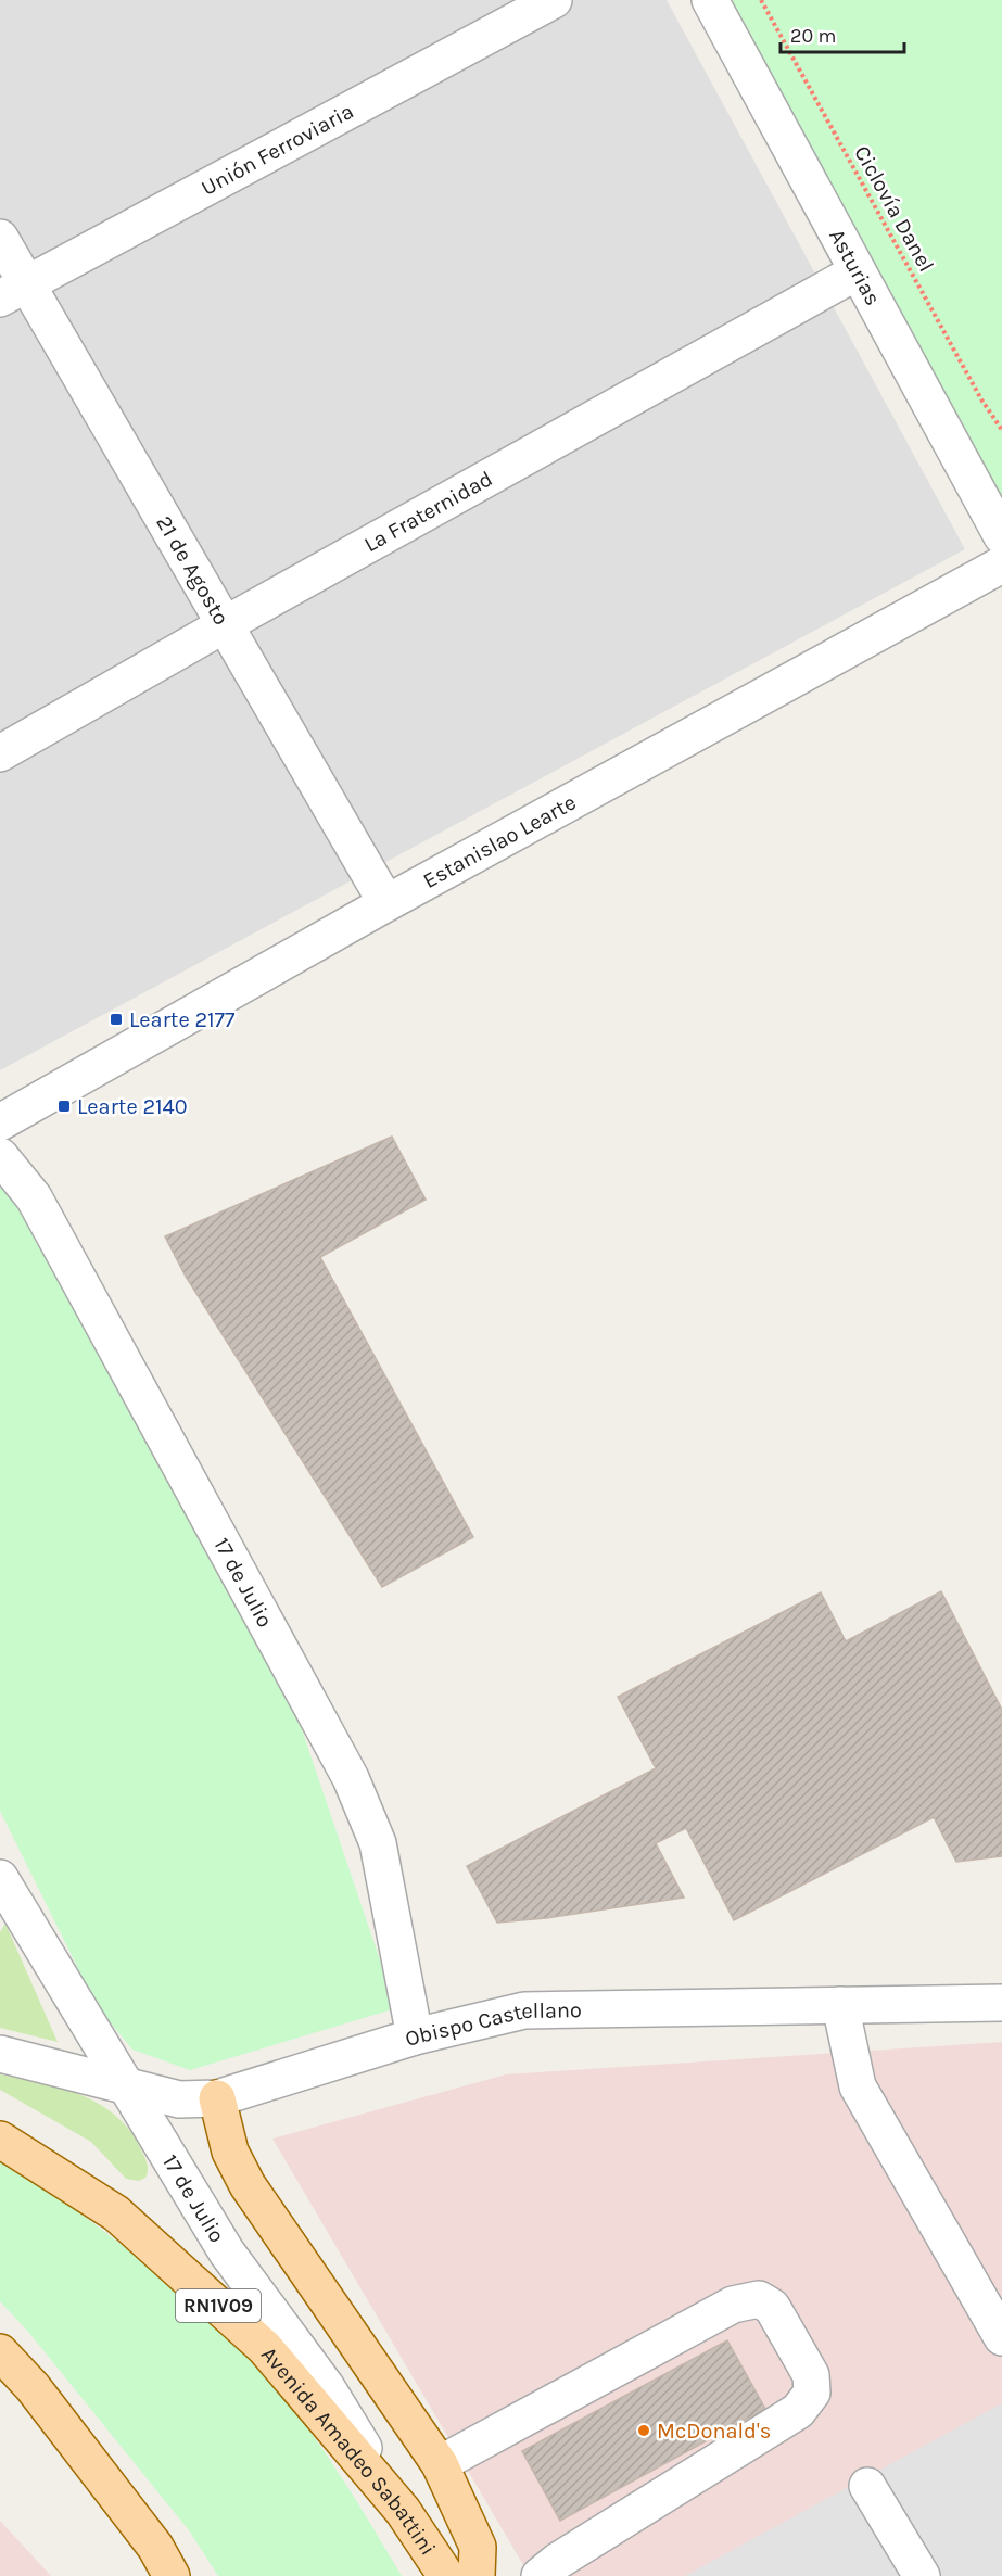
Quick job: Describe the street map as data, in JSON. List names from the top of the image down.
{
  "streets": {
    "main road": ["RN1V09", "Avenida Amadeo Sabattini"],
    "street": [
      "Unión Ferroviaria",
      "Asturias",
      "La Fraternidad",
      "21 de Agosto",
      "Estanislao Learte",
      "17 de Julio",
      "Obispo Castellano"
    ],
    "path": ["Ciclovía Danel"]
  },
  "crossings": [
    ["Unión Ferroviaria", "21 de Agosto"],
    ["Asturias", "La Fraternidad"],
    ["La Fraternidad", "21 de Agosto"],
    ["21 de Agosto", "Estanislao Learte"],
    ["17 de Julio", "Obispo Castellano"],
    ["17 de Julio", "Avenida Amadeo Sabattini"]
  ],
  "places": {
    "transit": ["Learte 2177", "Learte 2140"],
    "other": ["McDonald's"]
  },
  "scale_bar": "20 m"
}
